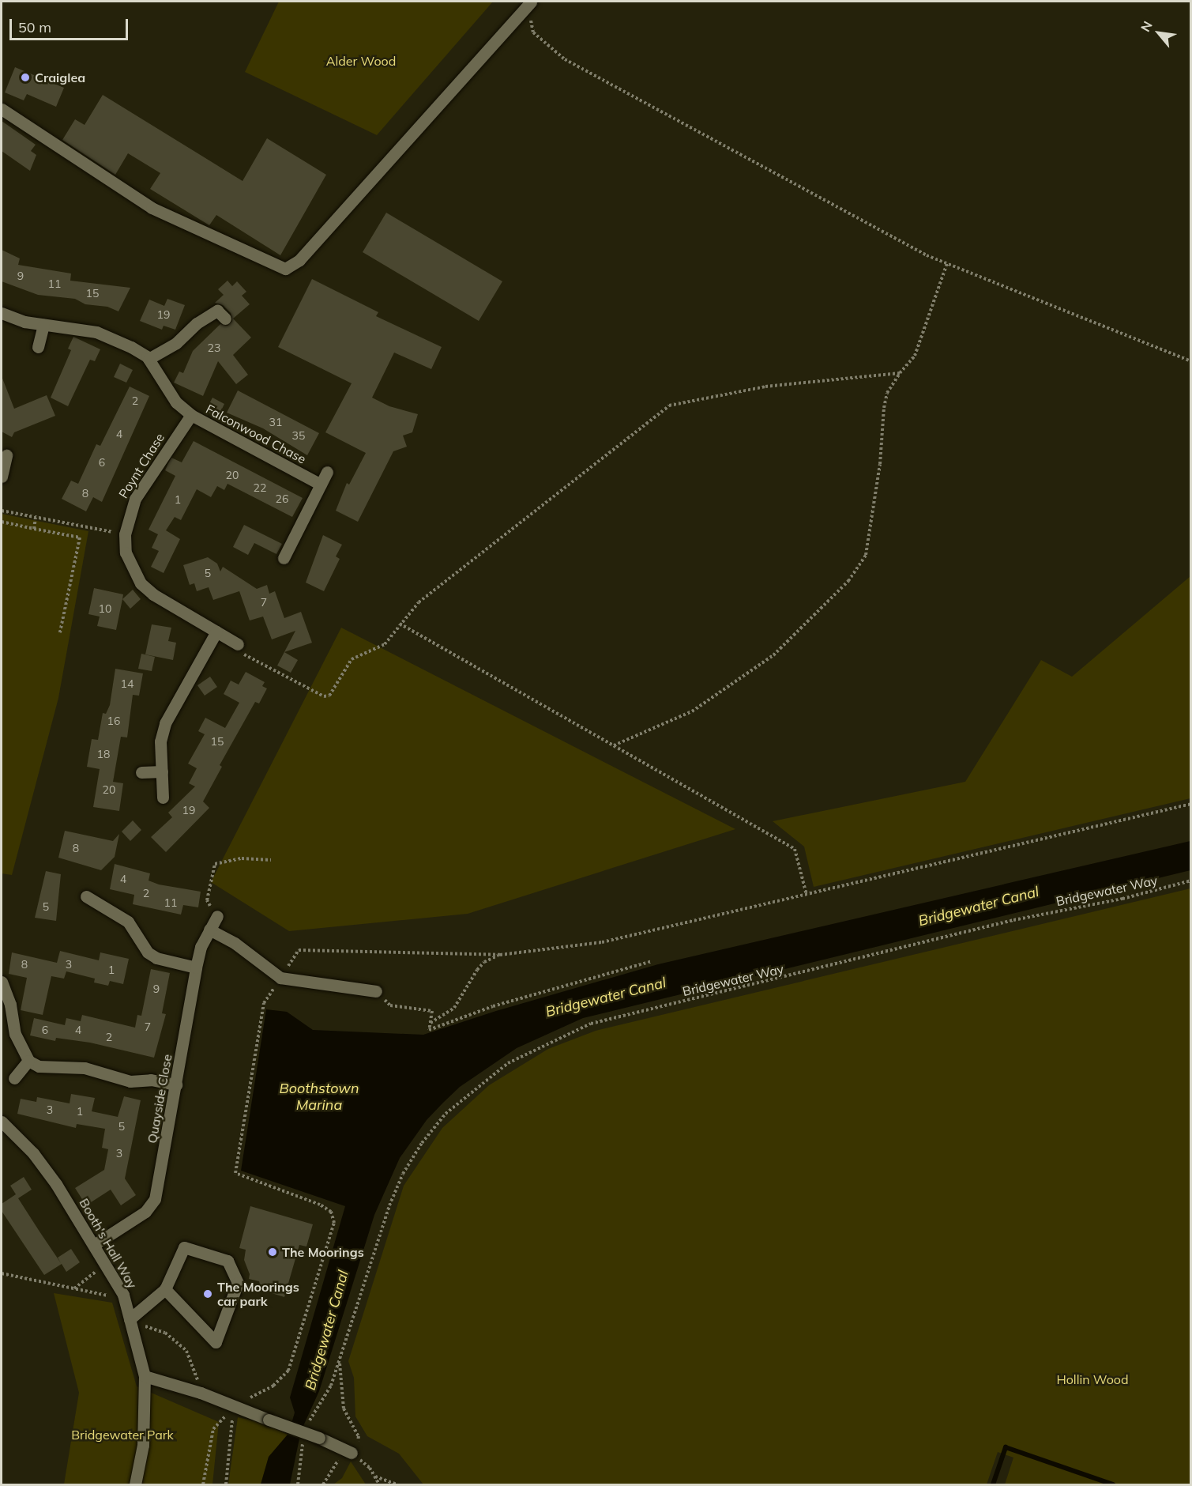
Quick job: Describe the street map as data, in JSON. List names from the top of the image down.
{
  "streets": {
    "street": [
      "Falconwood Chase",
      "Poynt Chase",
      "Quayside Close",
      "Booth's Hall Way"
    ],
    "path": ["Bridgewater Way"]
  },
  "crossings": [
    ["Falconwood Chase", "Poynt Chase"],
    ["Quayside Close", "Booth's Hall Way"]
  ],
  "water": ["Bridgewater Canal", "Boothstown Marina"],
  "parks": ["Alder Wood", "Hollin Wood", "Bridgewater Park"],
  "places": ["Craiglea", "The Moorings", "The Moorings car park"],
  "house_numbers": [
    "9",
    "11",
    "15",
    "19",
    "23",
    "2",
    "31",
    "4",
    "35",
    "6",
    "20",
    "22",
    "8",
    "26",
    "1",
    "5",
    "7",
    "10",
    "14",
    "16",
    "15",
    "18",
    "20",
    "19",
    "8",
    "4",
    "2",
    "11",
    "5",
    "8",
    "3",
    "1",
    "9",
    "7",
    "6",
    "4",
    "2",
    "3",
    "1",
    "5",
    "3"
  ],
  "scale_bar": "50 m",
  "north": "top left"
}
